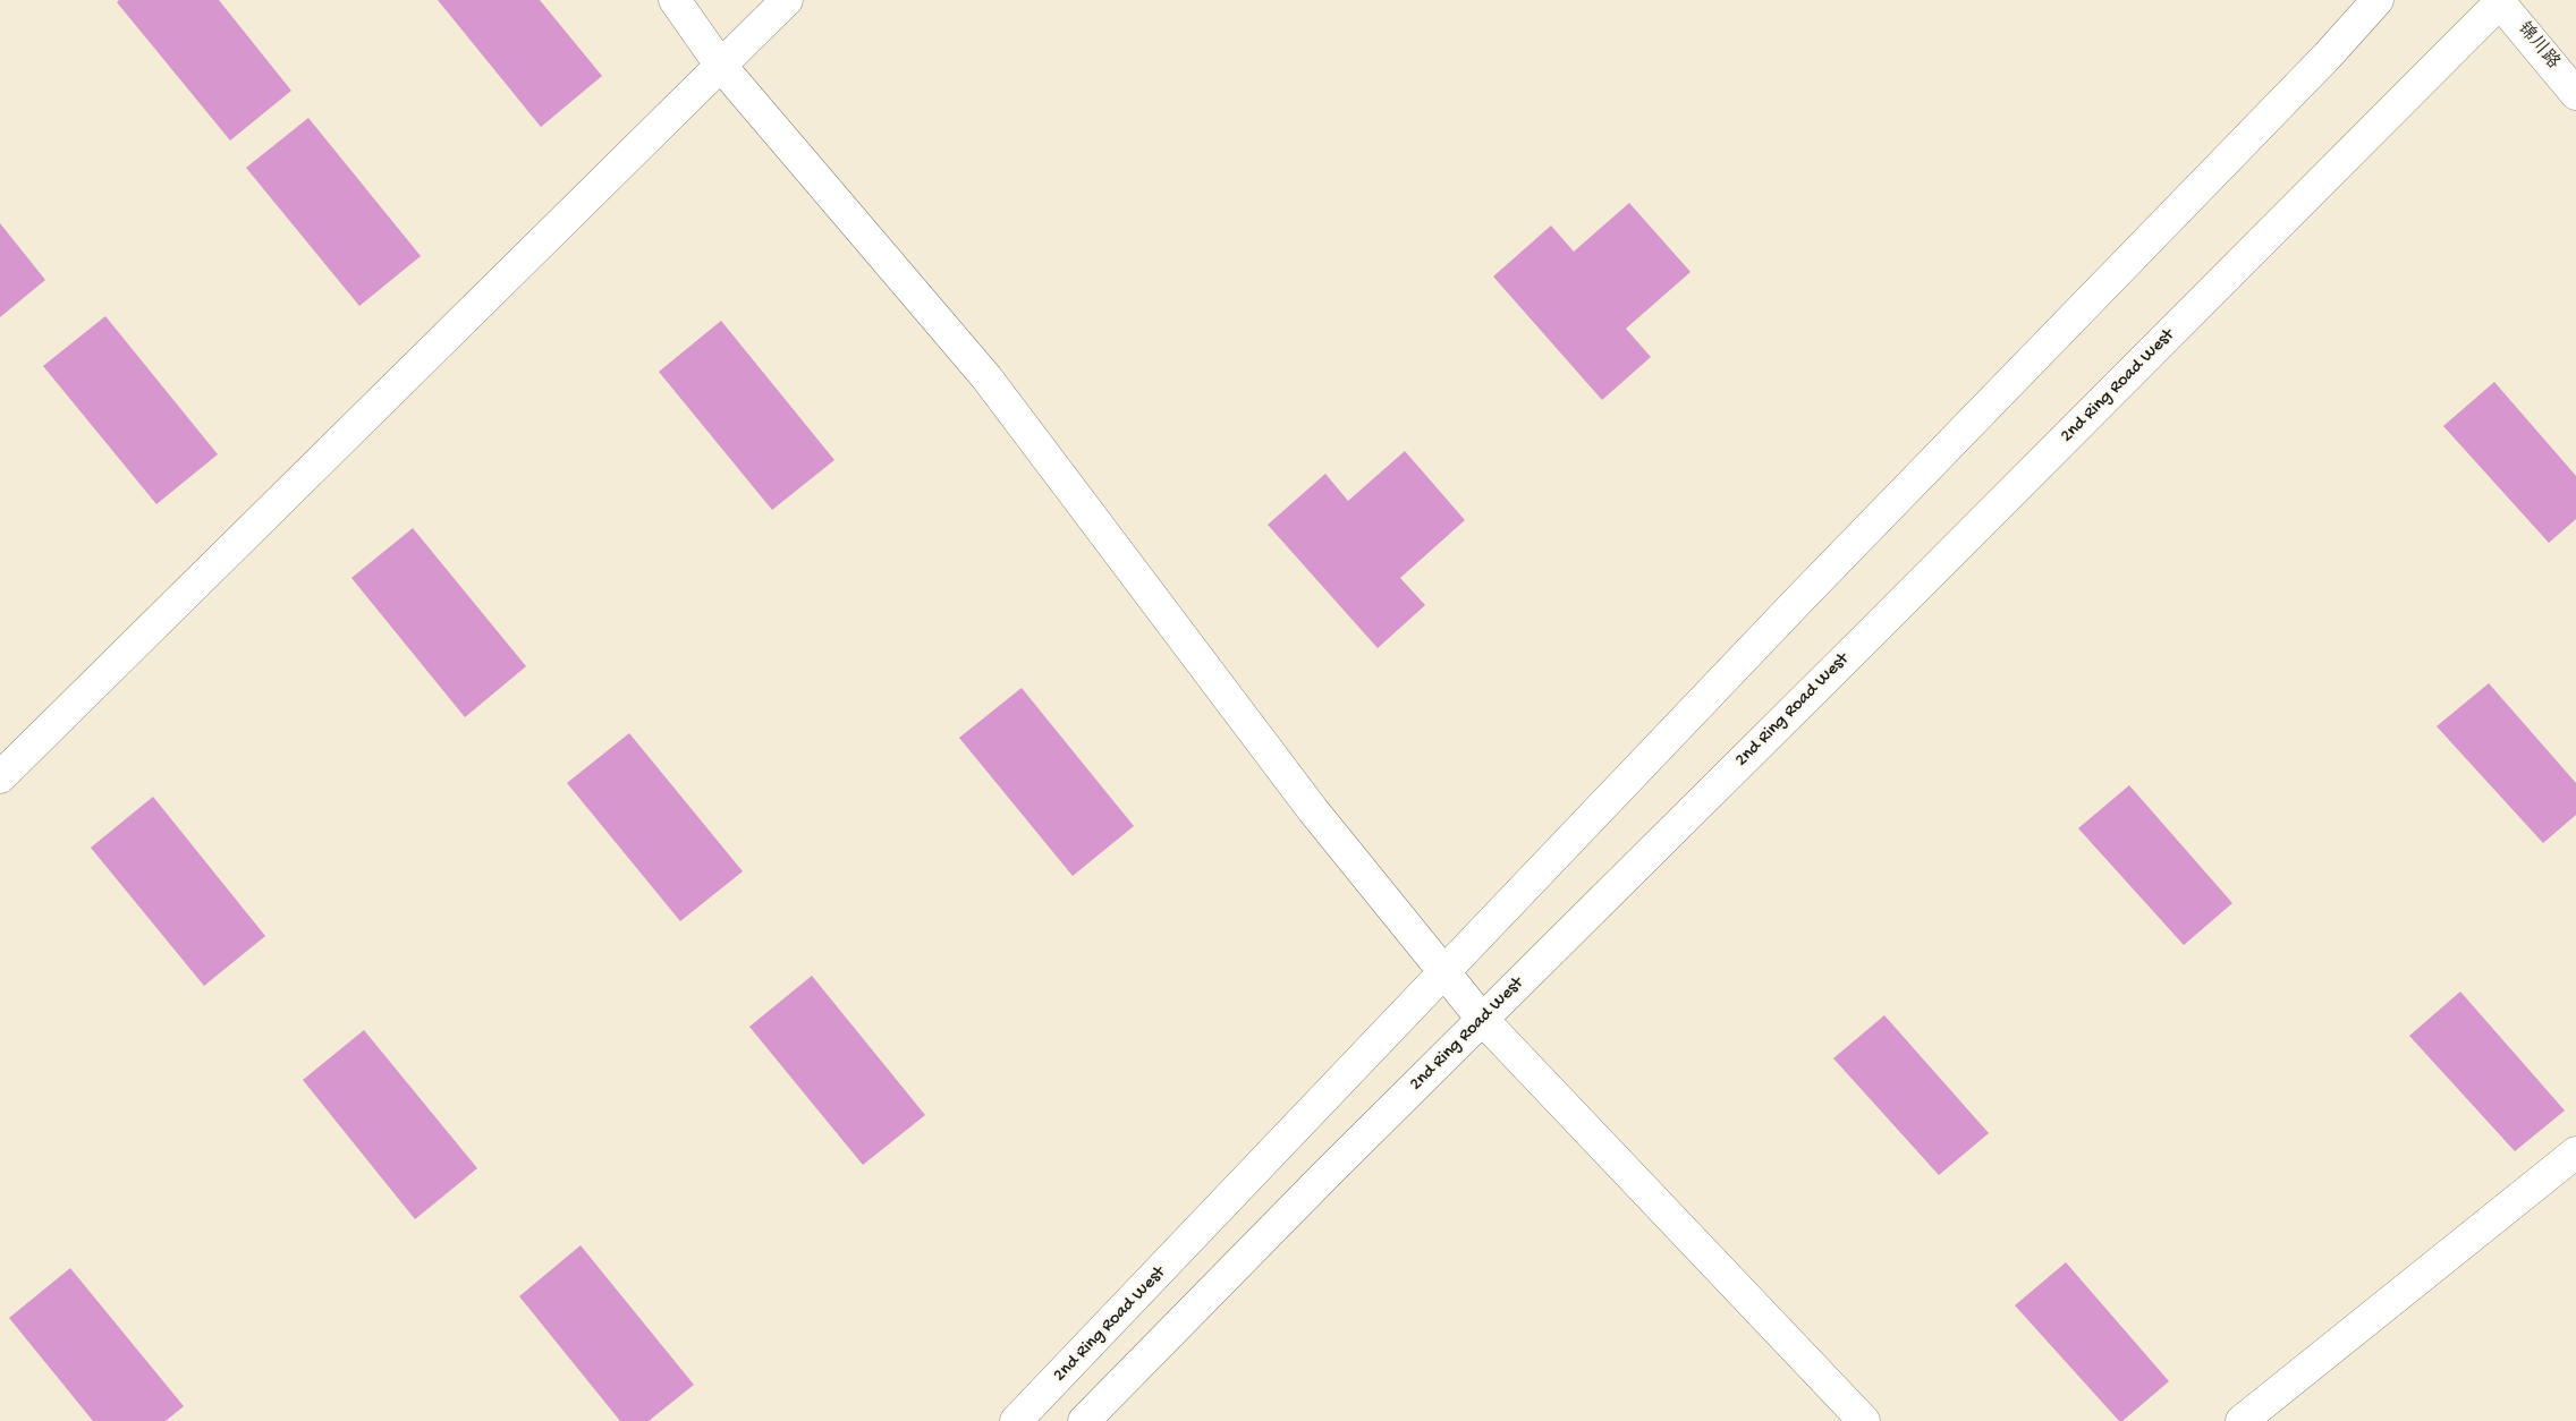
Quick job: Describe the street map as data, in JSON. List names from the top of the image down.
{
  "streets": {
    "main road": ["锦川路", "2nd Ring Road West"]
  },
  "crossings": [
    ["锦川路", "2nd Ring Road West"]
  ]
}
